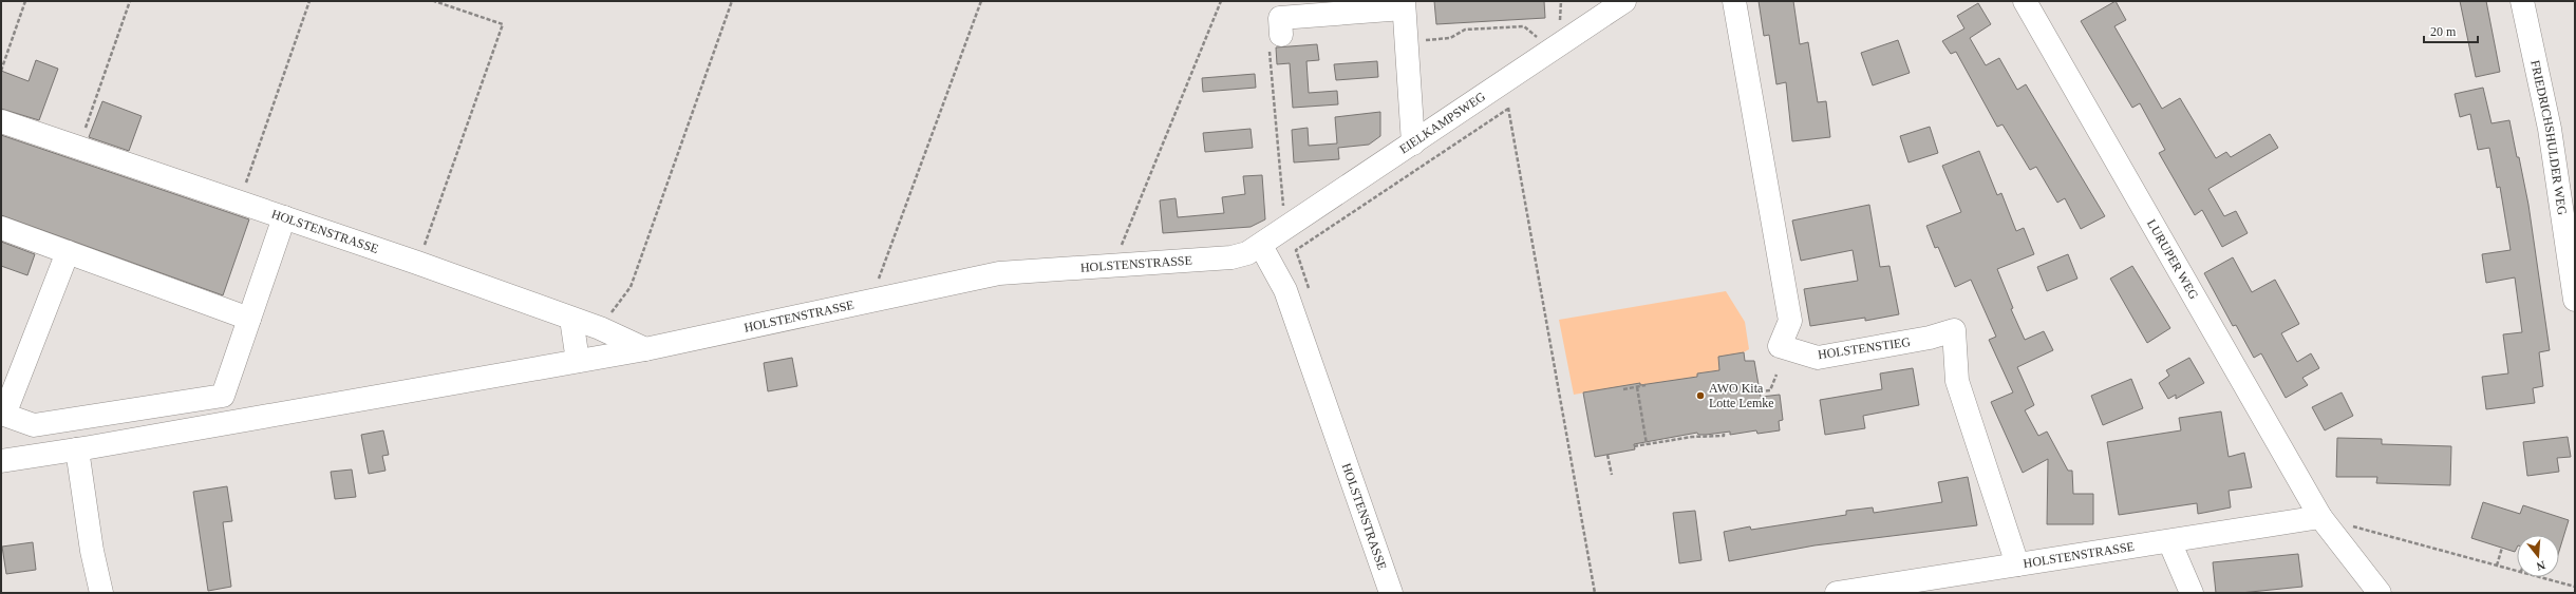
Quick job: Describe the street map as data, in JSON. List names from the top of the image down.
{
  "streets": {
    "street": [
      "EIELKAMPSWEG",
      "FRIEDRICHSHULDER WEG",
      "HOLSTENSTRASSE",
      "LURUPER WEG",
      "HOLSTENSTIEG"
    ]
  },
  "crossings": [
    ["EIELKAMPSWEG", "HOLSTENSTRASSE"],
    ["HOLSTENSTRASSE", "LURUPER WEG"],
    ["HOLSTENSTRASSE", "HOLSTENSTIEG"]
  ],
  "places": ["AWO Kita Lotte Lemke"],
  "scale_bar": "20 m",
  "north": "bottom"
}
